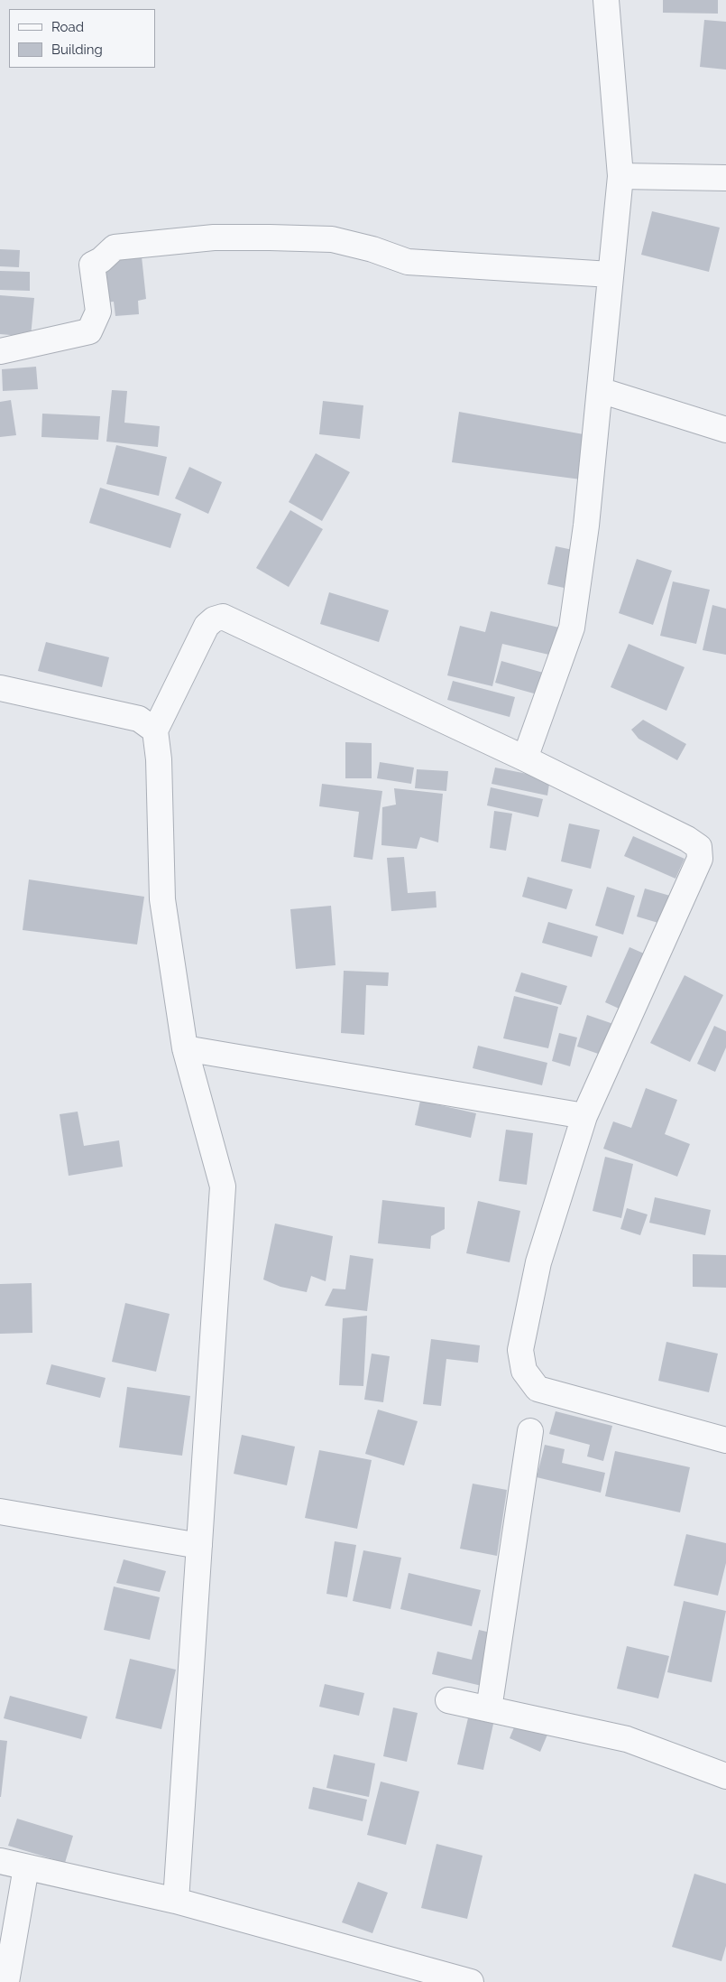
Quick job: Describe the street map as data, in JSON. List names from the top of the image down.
{
  "legend": ["Road", "Building"]
}
